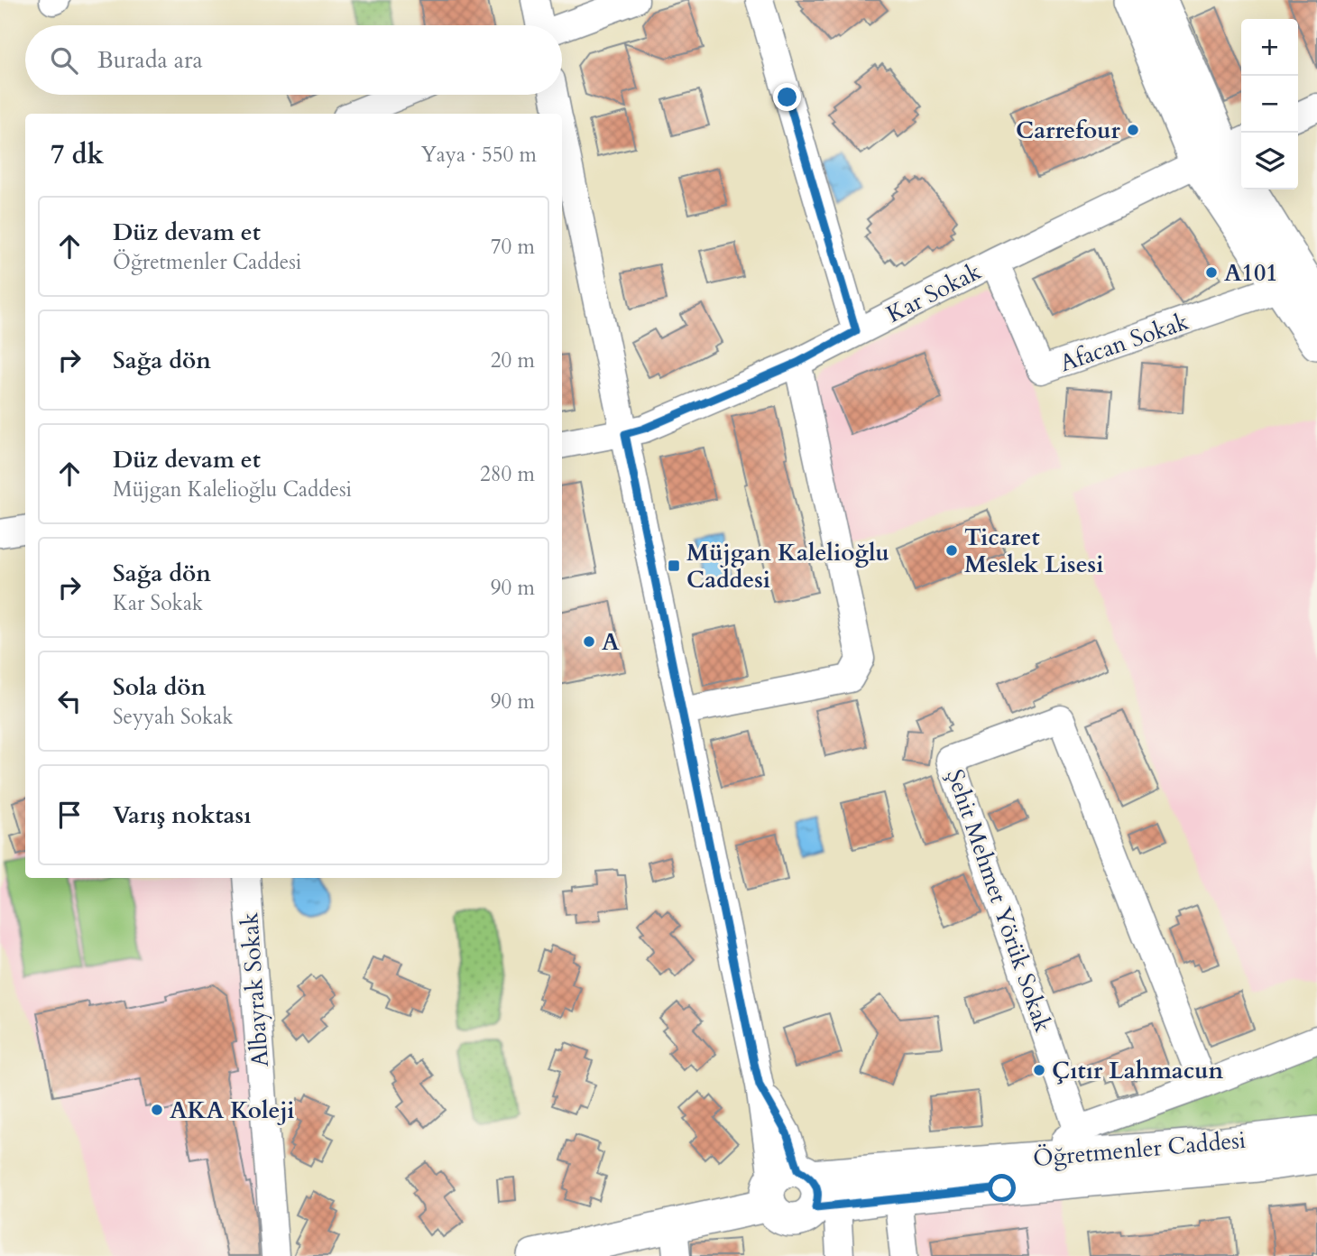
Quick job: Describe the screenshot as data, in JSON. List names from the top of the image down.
{
  "streets": {
    "main road": ["Öğretmenler Caddesi"],
    "street": [
      "Kar Sokak",
      "Afacan Sokak",
      "Şehit Mehmet Yörük Sokak",
      "Albayrak Sokak"
    ]
  },
  "crossings": [
    ["Kar Sokak", "Afacan Sokak"]
  ],
  "places": {
    "other": [
      "Carrefour",
      "A101",
      "Ticaret Meslek Lisesi",
      "A",
      "Çıtır Lahmacun",
      "AKA Koleji"
    ],
    "transit": ["Müjgan Kalelioğlu Caddesi"]
  },
  "page": {
    "map_buttons": ["+", "−"],
    "search": "Burada ara",
    "heading": ["7 dk", "Yaya · 550 m"],
    "list": [
      ["Düz devam et", "Öğretmenler Caddesi", "70 m"],
      ["Sağa dön", "20 m"],
      ["Düz devam et", "Müjgan Kalelioğlu Caddesi", "280 m"],
      ["Sağa dön", "Kar Sokak", "90 m"],
      ["Sola dön", "Seyyah Sokak", "90 m"],
      "Varış noktası"
    ]
  }
}
